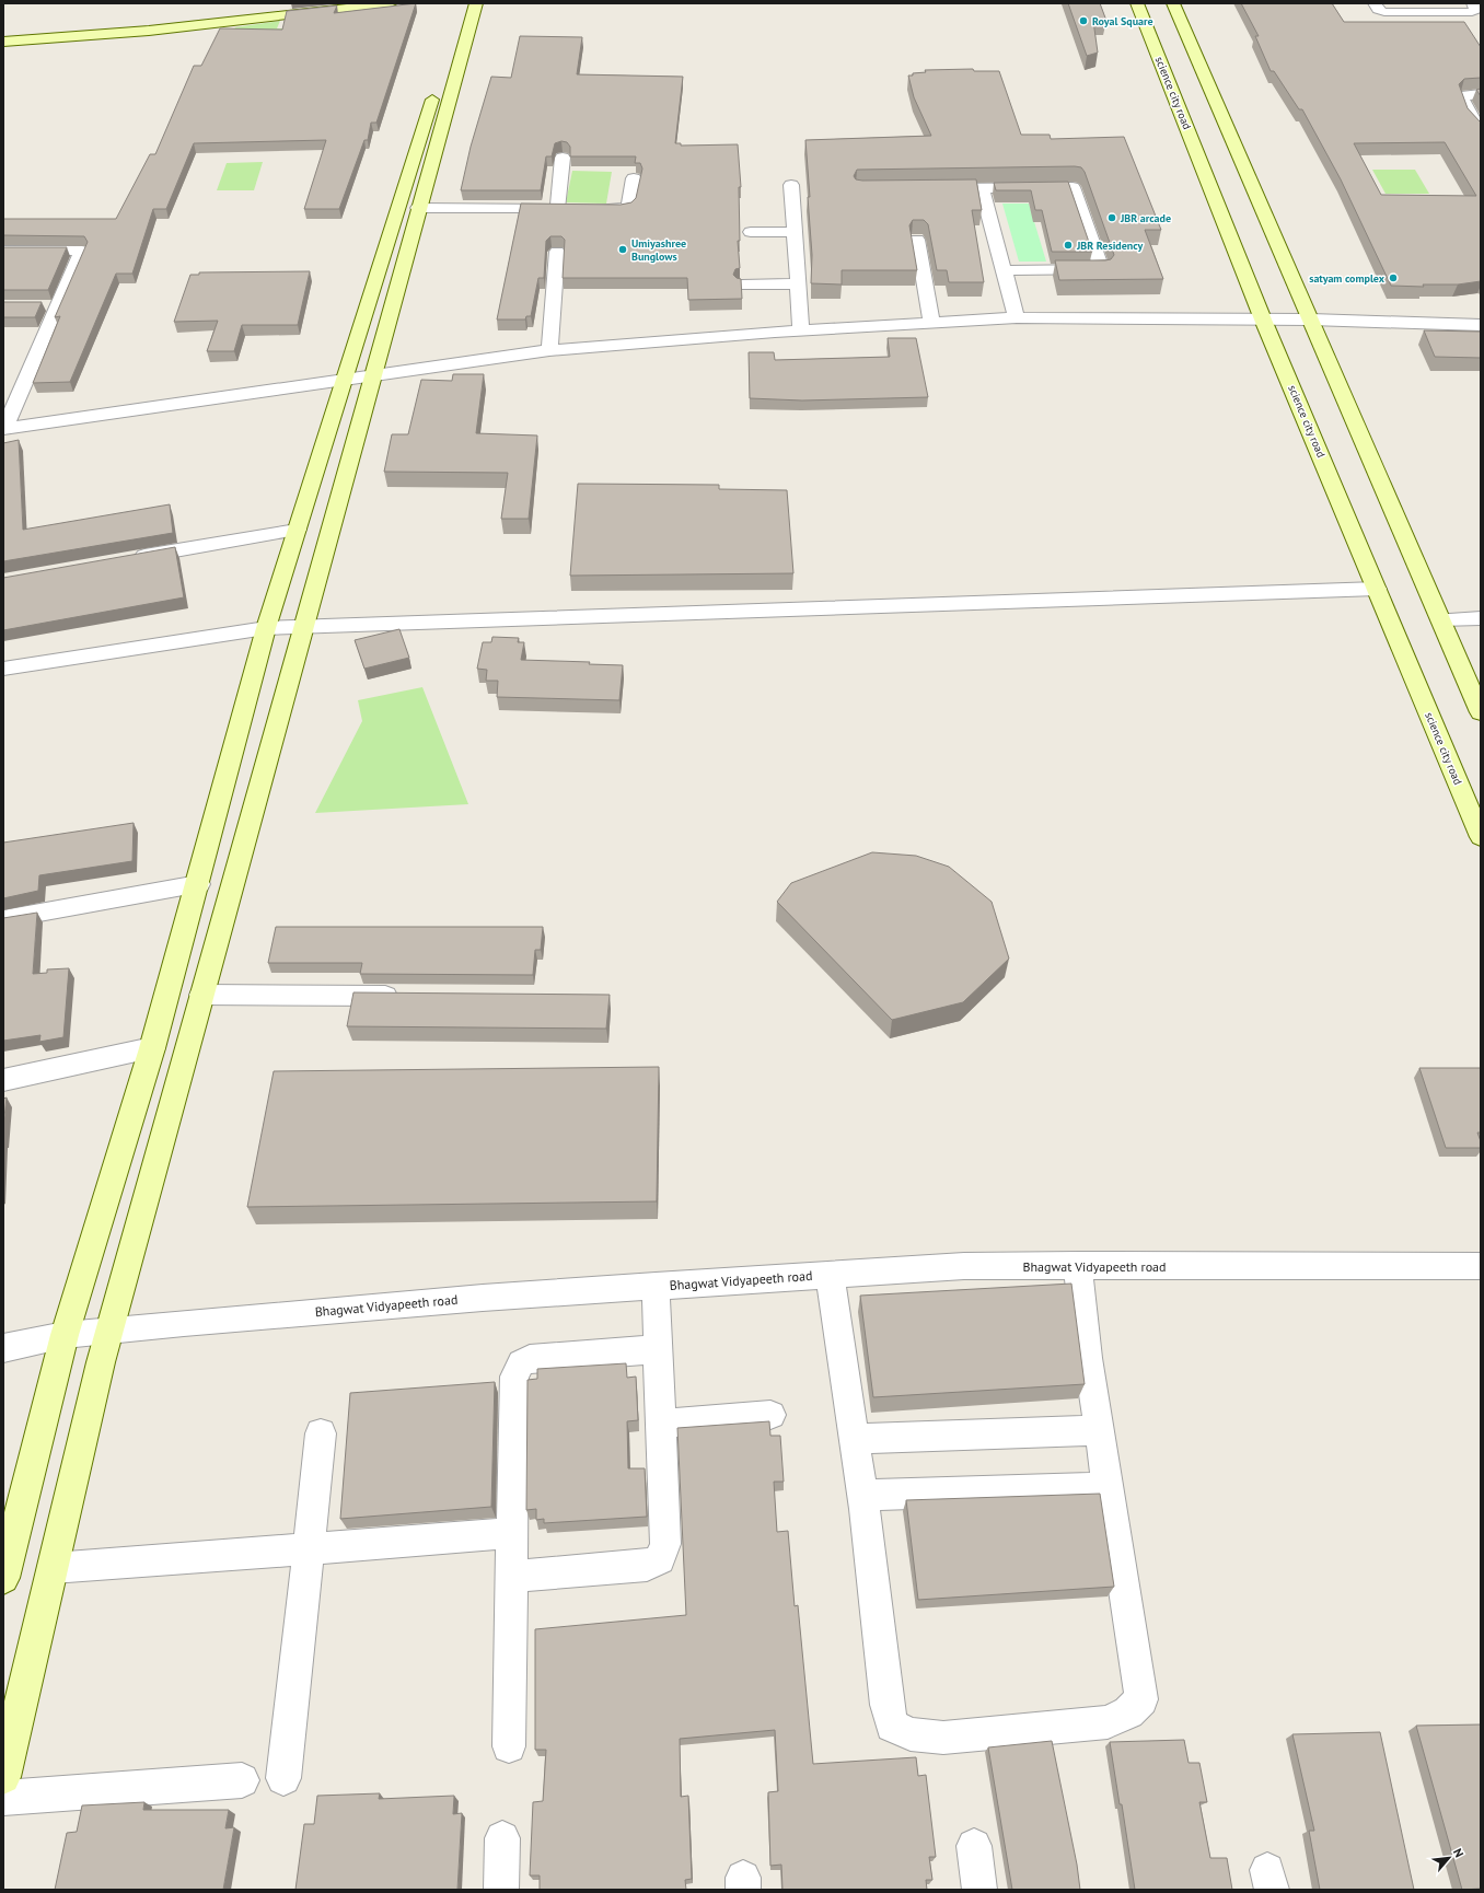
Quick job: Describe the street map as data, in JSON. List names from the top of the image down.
{
  "streets": {
    "street": ["science city road", "Bhagwat Vidyapeeth road"]
  },
  "places": [
    "Royal Square",
    "JBR arcade",
    "JBR Residency",
    "Umiyashree Bunglows",
    "satyam complex"
  ],
  "north": "top right"
}
